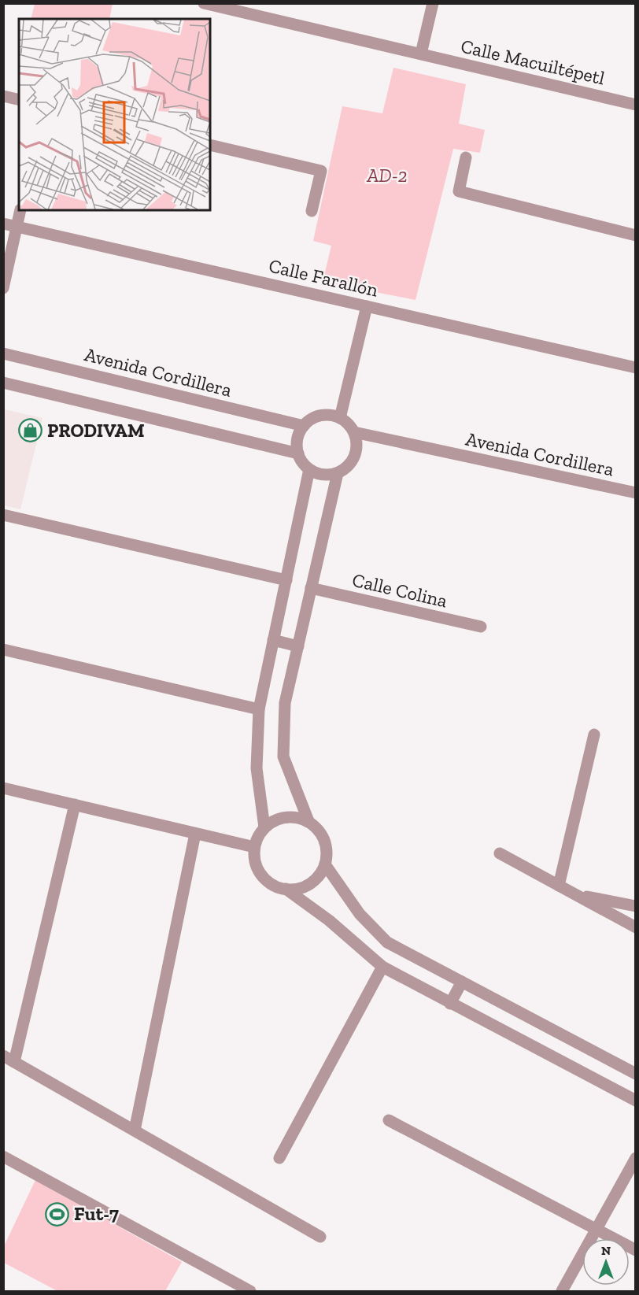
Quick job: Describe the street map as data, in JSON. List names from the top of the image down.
{
  "streets": {
    "street": [
      "Calle Macuiltépetl",
      "Calle Farallón",
      "Avenida Cordillera",
      "Calle Colina"
    ]
  },
  "parks": ["AD-2"],
  "places": {
    "shop": ["PRODIVAM"],
    "sports": ["Fut-7"]
  },
  "north": "top"
}
